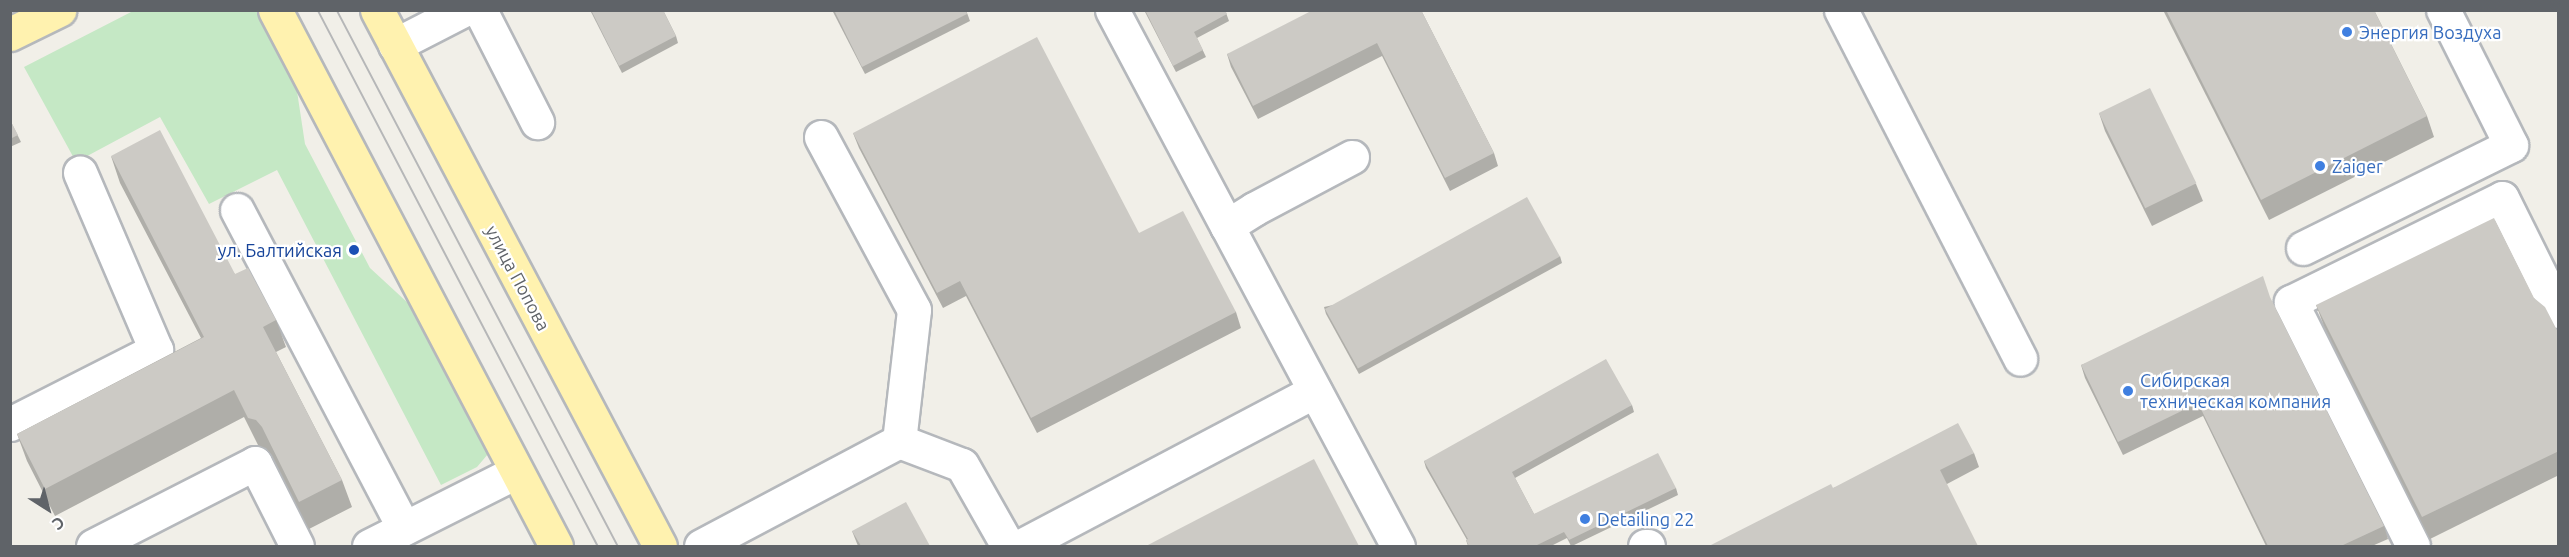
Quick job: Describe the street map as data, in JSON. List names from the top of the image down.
{
  "streets": {
    "main road": ["улица Попова"]
  },
  "places": [
    "Энергия Воздуха",
    "Zaiger",
    "ул. Балтийская",
    "Сибирская техническая компания",
    "Detailing 22"
  ],
  "north": "bottom right"
}
